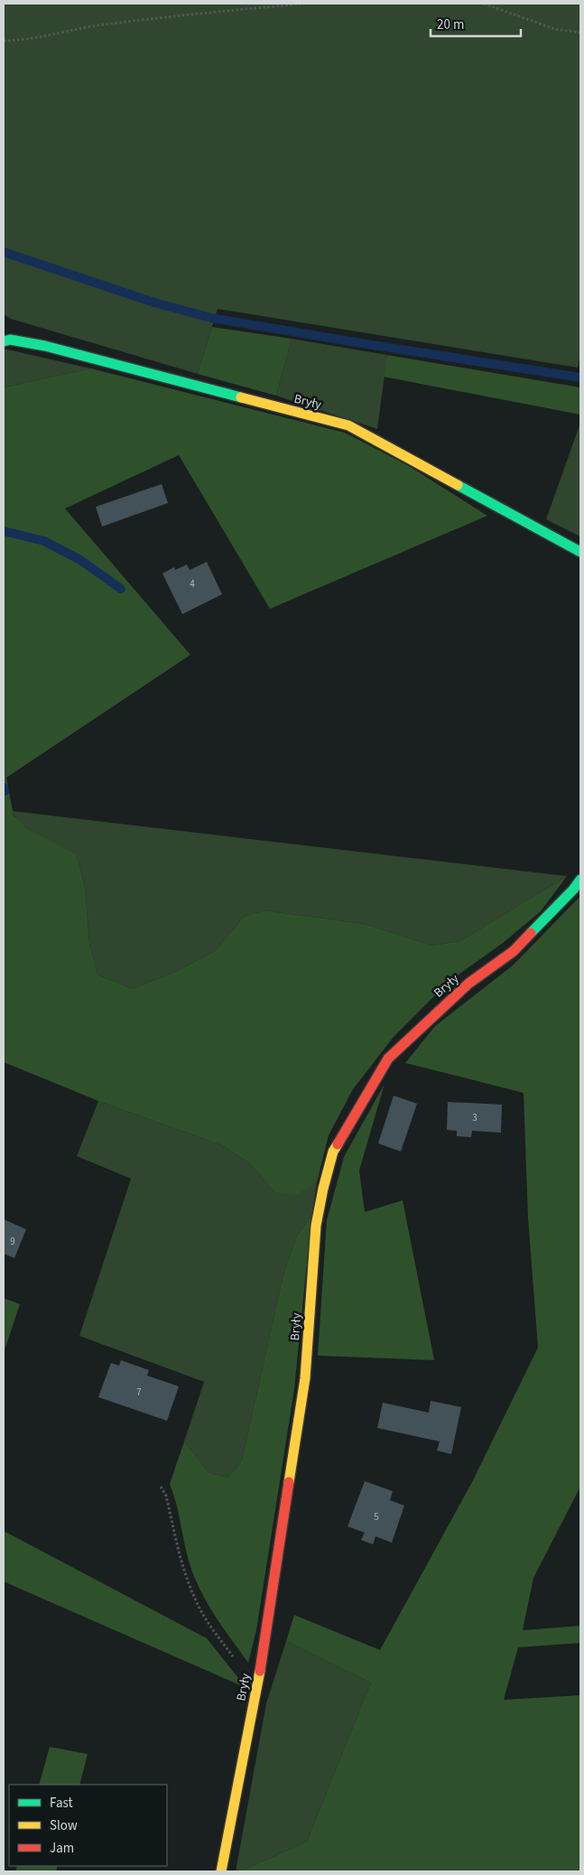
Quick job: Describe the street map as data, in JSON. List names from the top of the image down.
{
  "streets": {
    "street": ["Bryły"]
  },
  "house_numbers": [
    "4",
    "3",
    "9",
    "7",
    "5"
  ],
  "legend": ["Fast", "Slow", "Jam"],
  "scale_bar": "20 m"
}
